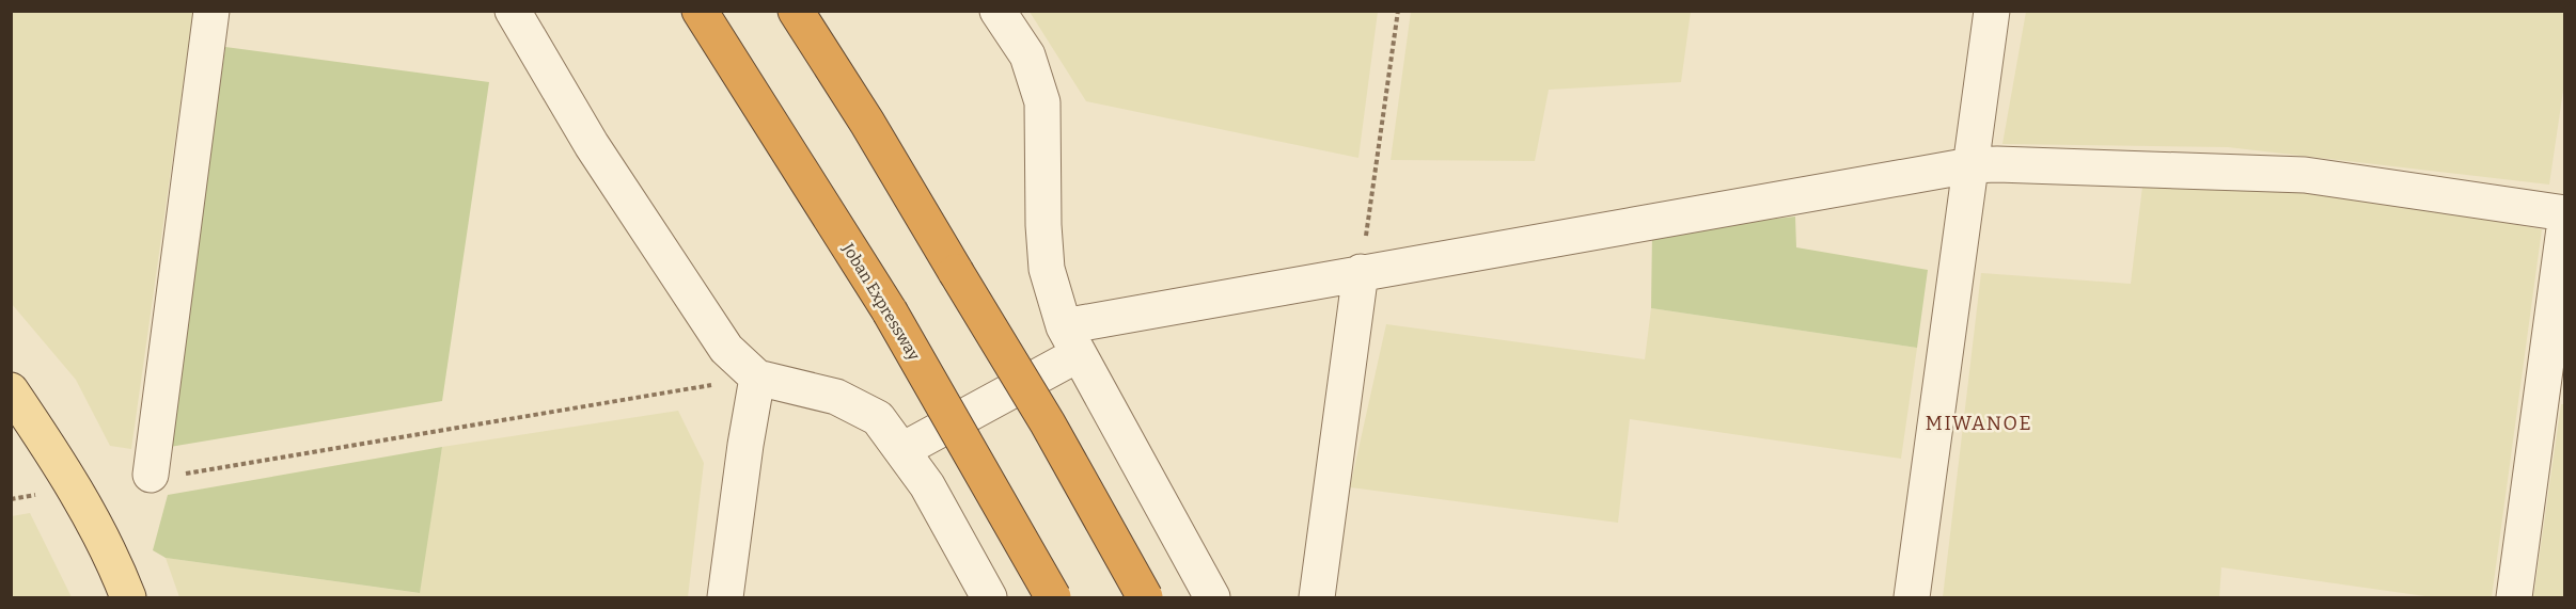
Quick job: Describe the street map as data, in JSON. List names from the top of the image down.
{
  "streets": {
    "highway": ["Joban Expressway"]
  },
  "districts": ["MIWANOE"]
}
